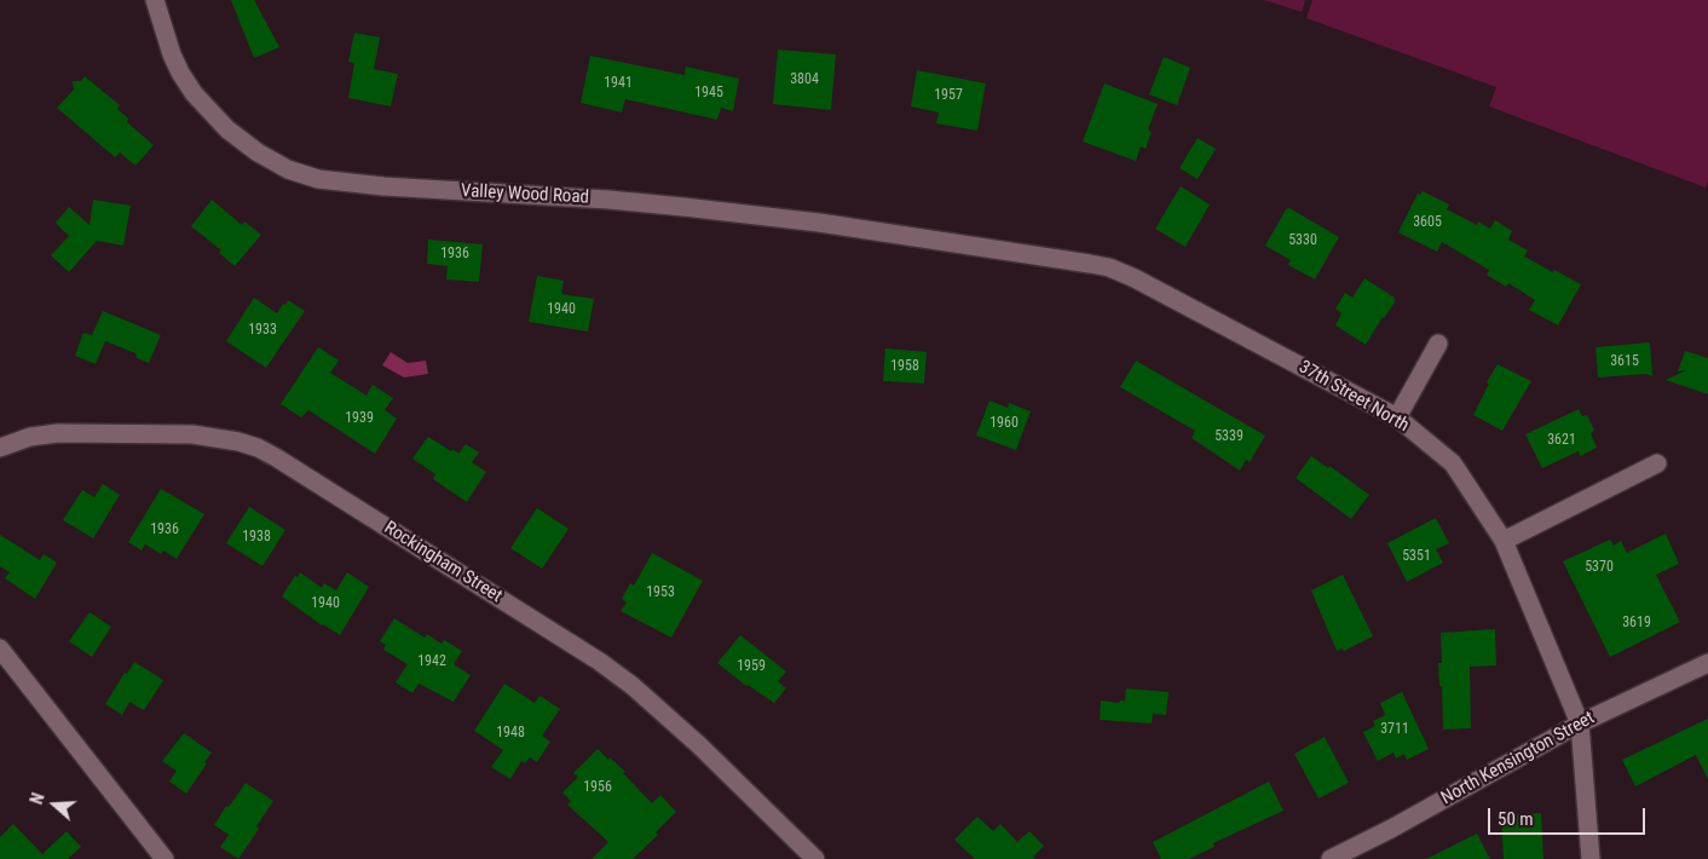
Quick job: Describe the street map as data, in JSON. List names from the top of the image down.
{
  "streets": {
    "street": [
      "Valley Wood Road",
      "37th Street North",
      "Rockingham Street",
      "North Kensington Street"
    ]
  },
  "crossings": [
    ["Valley Wood Road", "37th Street North"],
    ["37th Street North", "North Kensington Street"]
  ],
  "house_numbers": [
    "3804",
    "1941",
    "1945",
    "1957",
    "3605",
    "5330",
    "1936",
    "1940",
    "1933",
    "3615",
    "1958",
    "1939",
    "1960",
    "5339",
    "3621",
    "1936",
    "1938",
    "5351",
    "5370",
    "1953",
    "1940",
    "3619",
    "1942",
    "1959",
    "3711",
    "1948",
    "1956"
  ],
  "scale_bar": "50 m",
  "north": "left"
}
